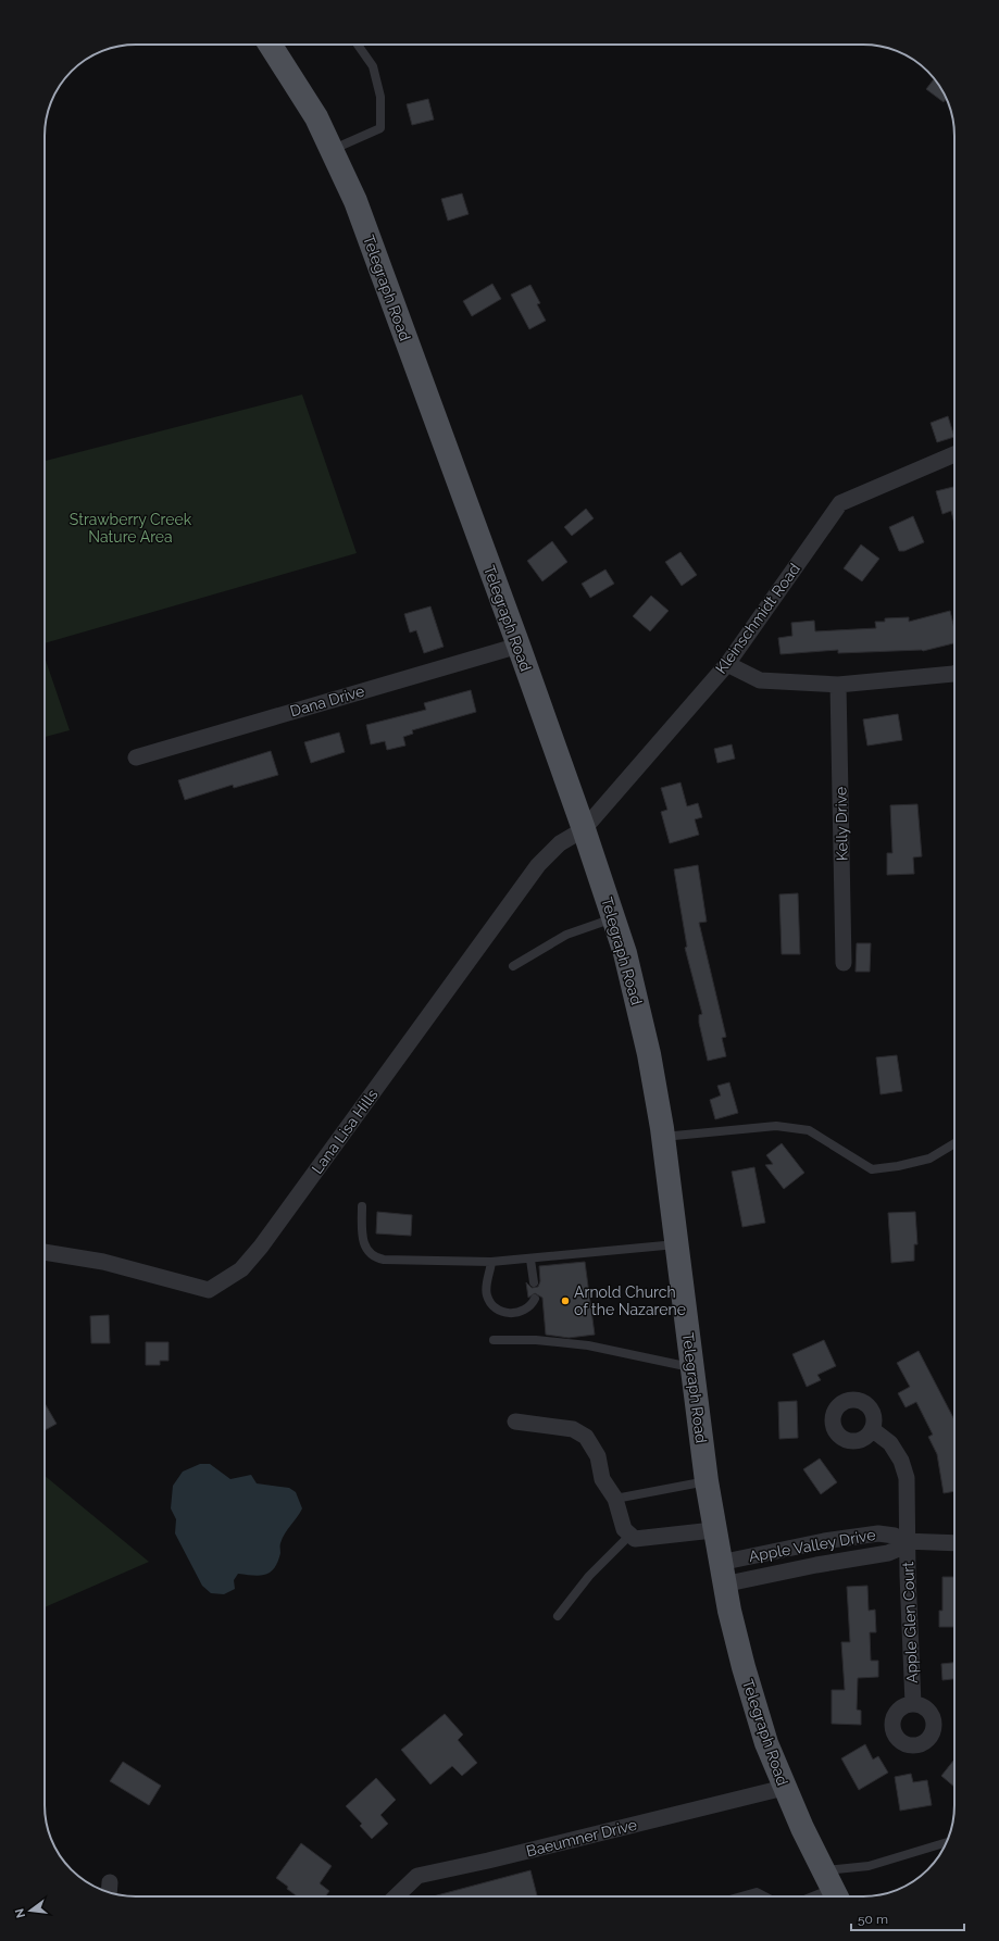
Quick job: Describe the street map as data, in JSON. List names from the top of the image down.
{
  "streets": {
    "main road": ["Telegraph Road"],
    "street": [
      "Kleinschmidt Road",
      "Dana Drive",
      "Kelly Drive",
      "Lana Lisa Hills",
      "Apple Valley Drive",
      "Apple Glen Court",
      "Baeumner Drive"
    ]
  },
  "crossings": [
    ["Telegraph Road", "Kleinschmidt Road"],
    ["Telegraph Road", "Dana Drive"],
    ["Telegraph Road", "Lana Lisa Hills"],
    ["Telegraph Road", "Apple Valley Drive"],
    ["Telegraph Road", "Baeumner Drive"],
    ["Kleinschmidt Road", "Lana Lisa Hills"],
    ["Apple Valley Drive", "Apple Glen Court"]
  ],
  "parks": ["Strawberry Creek Nature Area"],
  "places": ["Arnold Church of the Nazarene"],
  "scale_bar": "50 m",
  "north": "left"
}
